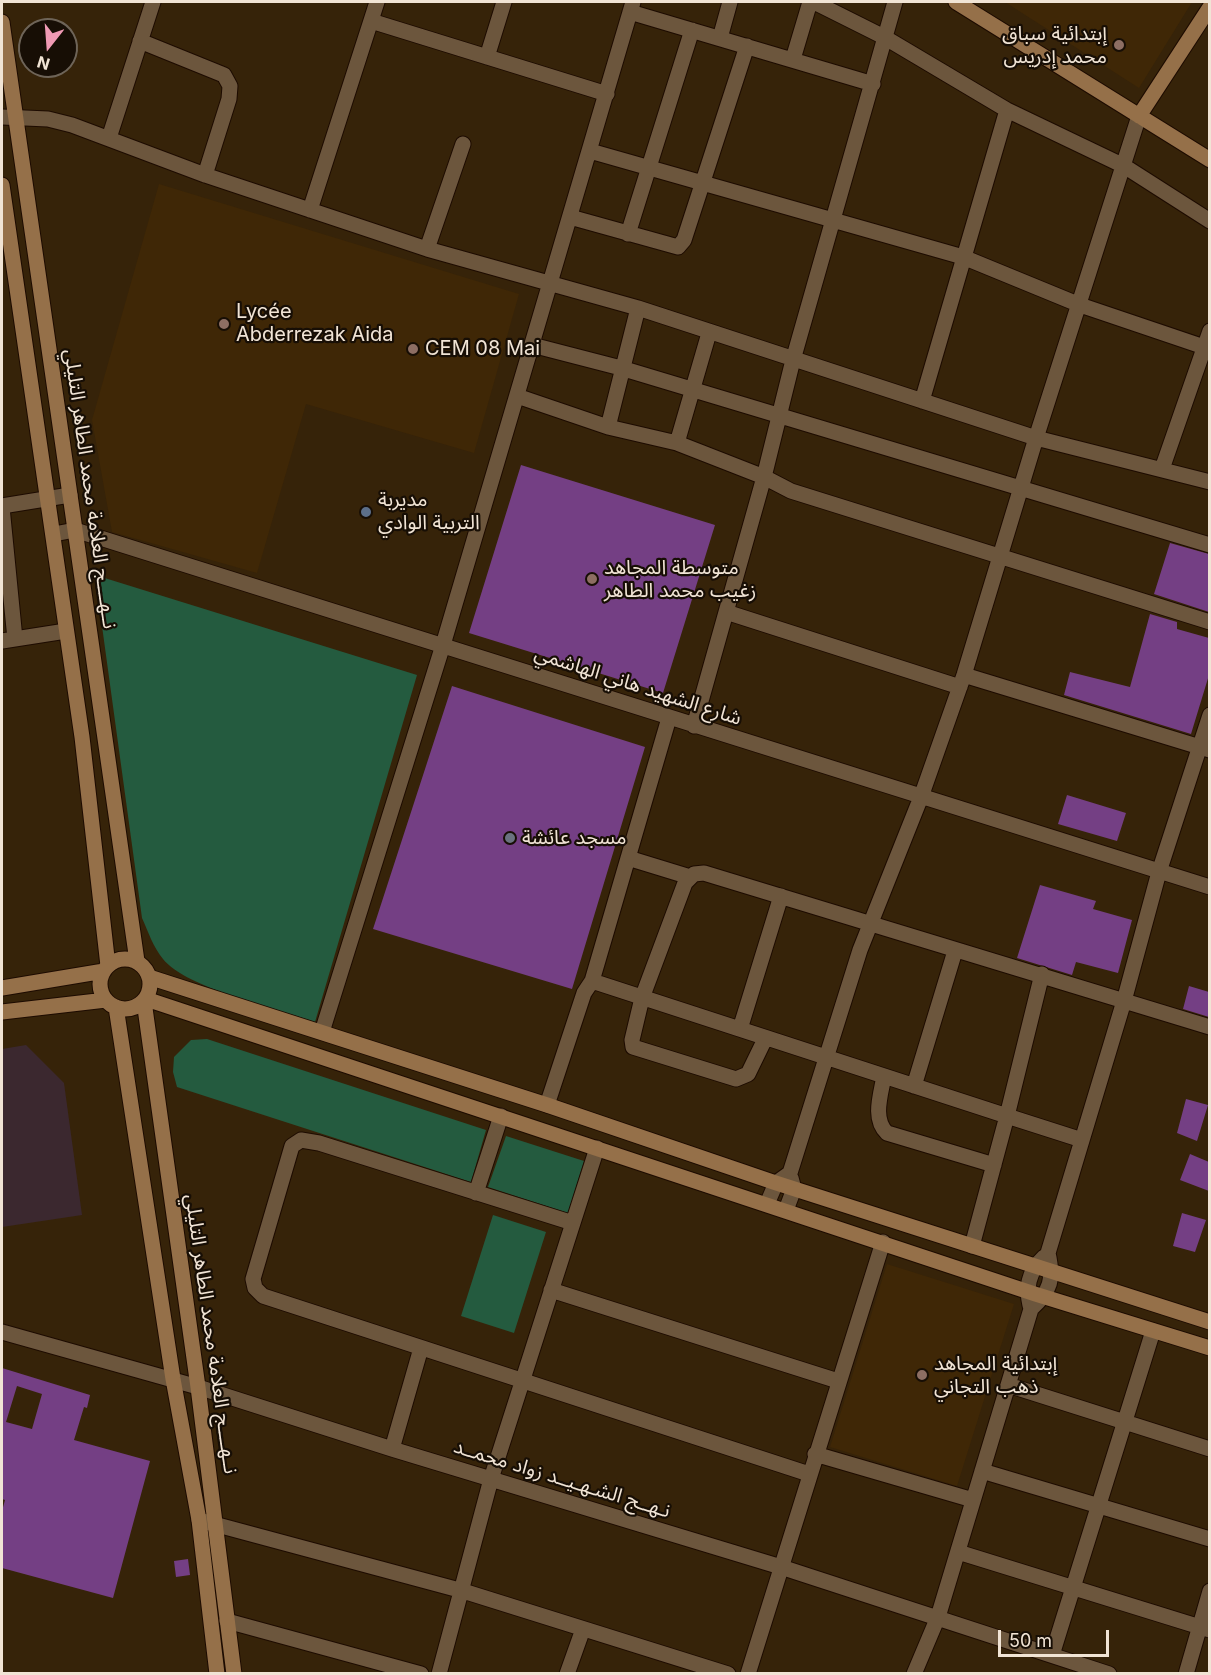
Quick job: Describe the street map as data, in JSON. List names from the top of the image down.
{
  "streets": {
    "street": ["نــهــــج العلامة محمد الطاهر التليلي", "شارع الشهيد هاني الهاشمي", "نـهــج الشـهـيــد زواد محمــد"]
  },
  "crossings": [
    ["نــهــــج العلامة محمد الطاهر التليلي", "شارع الشهيد هاني الهاشمي"],
    ["نــهــــج العلامة محمد الطاهر التليلي", "نـهــج الشـهـيــد زواد محمــد"]
  ],
  "places": [
    "إبتدائية سباق محمد إدريس",
    "Lycée Abderrezak Aida",
    "CEM 08 Mai",
    "مديربة التربية الوادي",
    "متوسطة المجاهد زغيب محمد الطاهر",
    "مسجد عائشة",
    "إبتدائية المجاهد ذهب التجاني"
  ],
  "scale_bar": "50 m",
  "north": "bottom"
}
